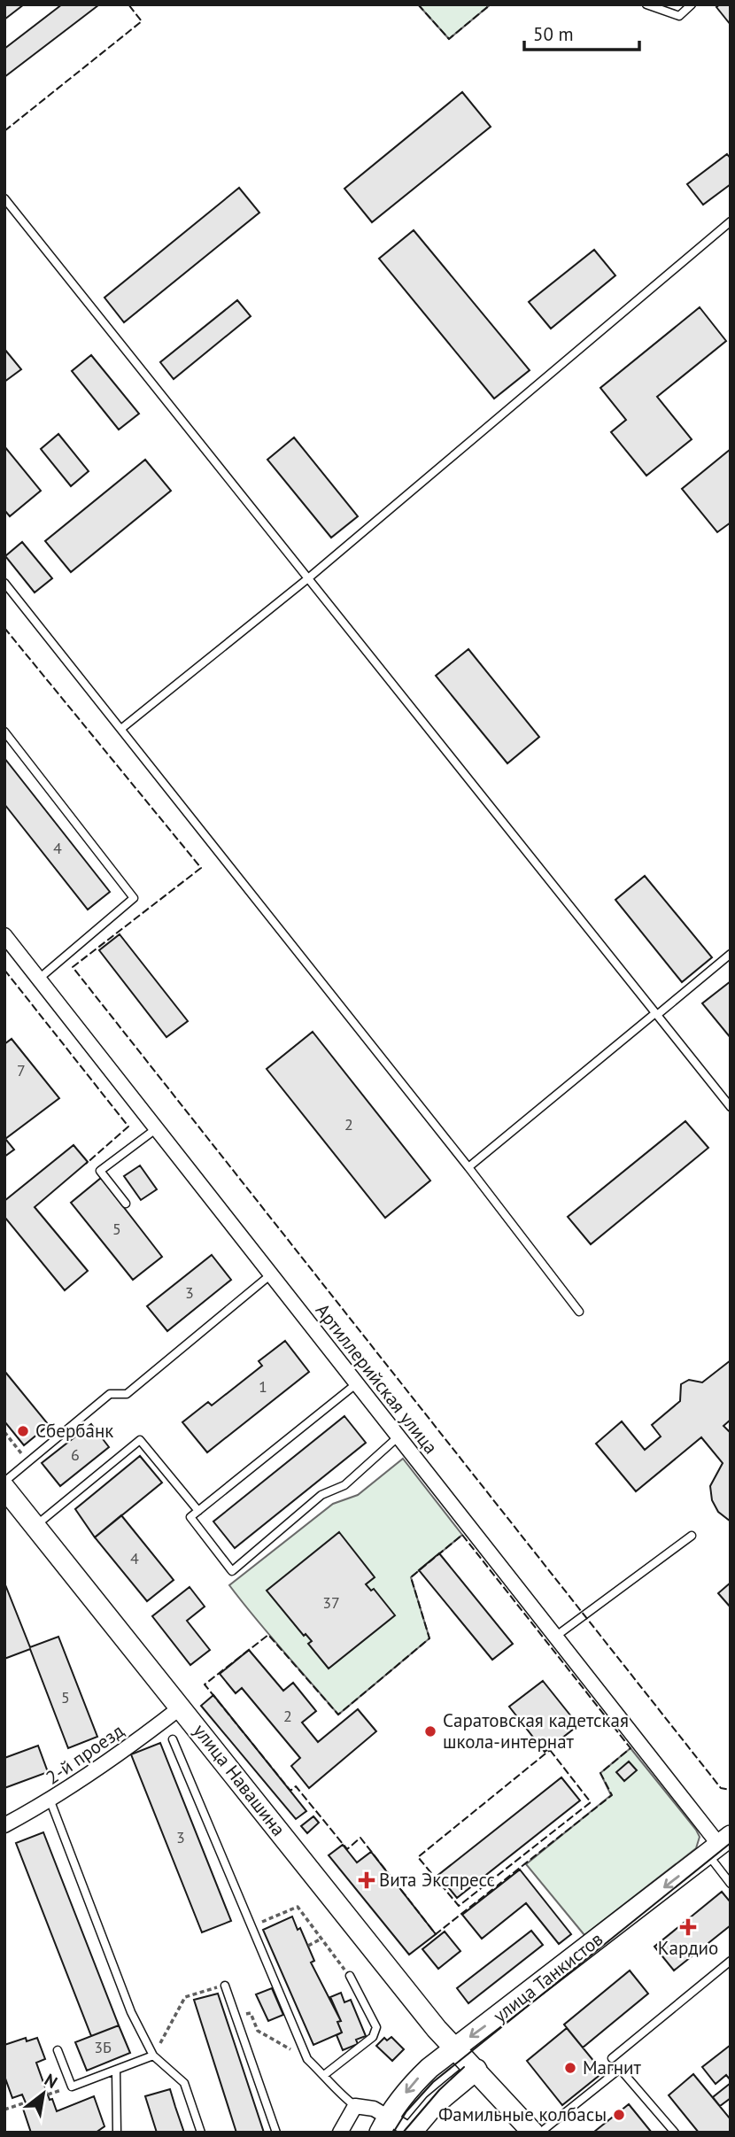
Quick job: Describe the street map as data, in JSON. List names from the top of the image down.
{
  "streets": {
    "main road": ["улица Навашина", "улица Танкистов"],
    "street": ["Артиллерийская улица", "2-й проезд"]
  },
  "crossings": [
    ["Артиллерийская улица", "улица Танкистов"],
    ["2-й проезд", "улица Навашина"],
    ["улица Навашина", "улица Танкистов"]
  ],
  "one_way": ["улица Танкистов"],
  "places": {
    "other": [
      "Сбербанк",
      "Саратовская кадетская школа-интернат",
      "Магнит",
      "Фамильные колбасы"
    ],
    "health": ["Вита Экспресс", "Кардио"]
  },
  "house_numbers": [
    "4",
    "7",
    "2",
    "5",
    "3",
    "1",
    "6",
    "4",
    "37",
    "5",
    "2",
    "3",
    "3Б"
  ],
  "scale_bar": "50 m",
  "north": "top right"
}
